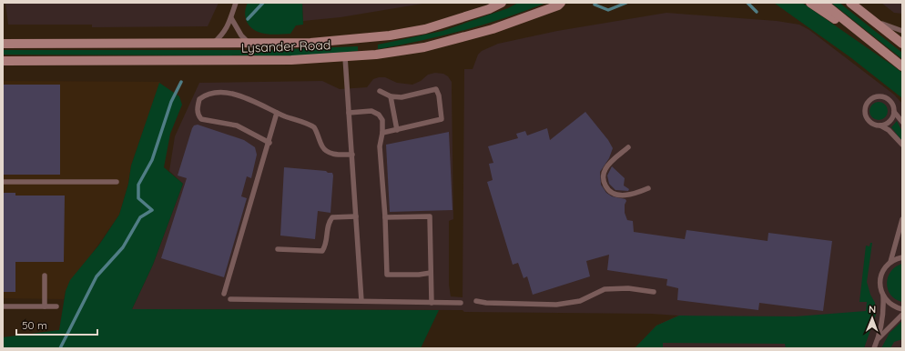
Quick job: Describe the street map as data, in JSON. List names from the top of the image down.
{
  "streets": {
    "street": ["Lysander Road"]
  },
  "scale_bar": "50 m",
  "north": "top"
}
